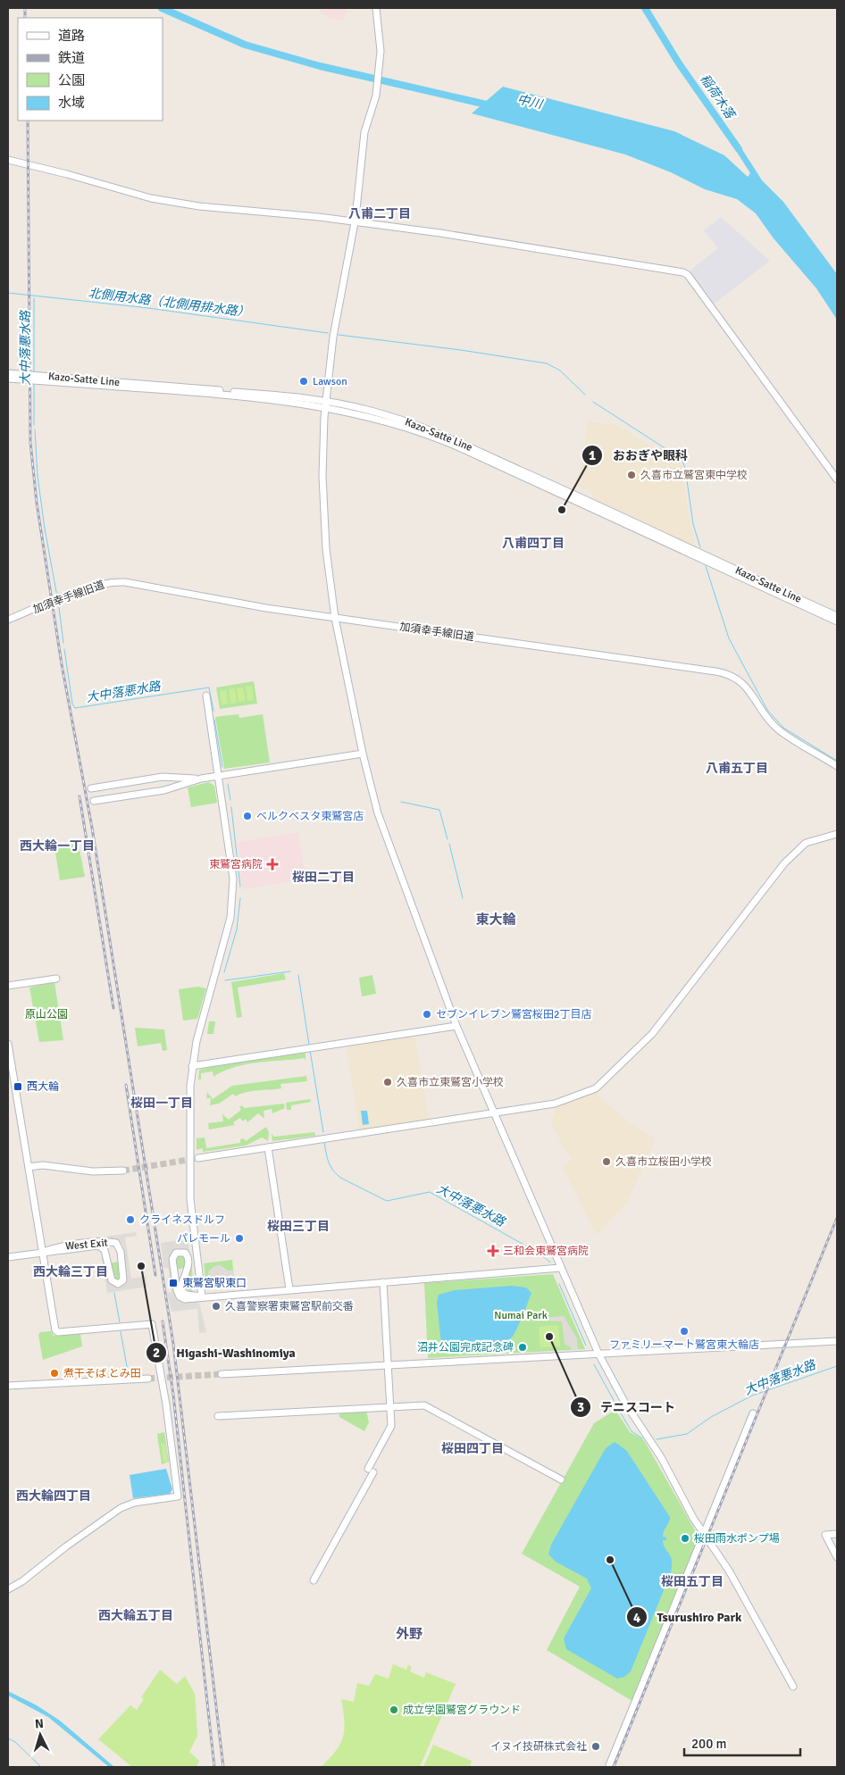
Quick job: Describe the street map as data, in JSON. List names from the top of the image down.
{
  "streets": {
    "street": ["Kazo-Satte Line", "加須幸手線旧道", "West Exit"]
  },
  "districts": [
    "八甫二丁目",
    "八甫四丁目",
    "八甫五丁目",
    "西大輪一丁目",
    "桜田二丁目",
    "東大輪",
    "桜田一丁目",
    "桜田三丁目",
    "西大輪三丁目",
    "桜田四丁目",
    "西大輪四丁目",
    "桜田五丁目",
    "西大輪五丁目",
    "外野"
  ],
  "water": [
    "稲荷木落",
    "中川",
    "北側用水路（北側用排水路）",
    "大中落悪水路"
  ],
  "parks": ["原山公園", "Numai Park"],
  "places": {
    "other": [
      "Lawson",
      "久喜市立鷲宮東中学校",
      "おおぎや眼科",
      "ベルクベスタ東鷲宮店",
      "セブンイレブン鷲宮桜田2丁目店",
      "久喜市立東鷲宮小学校",
      "久喜市立桜田小学校",
      "クライネスドルフ",
      "パレモール",
      "Higashi-Washinomiya",
      "久喜警察署東鷲宮駅前交番",
      "ファミリーマート鷲宮東大輪店",
      "テニスコート",
      "沼井公園完成記念碑",
      "煮干そば とみ田",
      "桜田雨水ポンプ場",
      "Tsurushiro Park",
      "成立学園鷲宮グラウンド",
      "イヌイ技研株式会社"
    ],
    "health": ["東鷲宮病院", "三和会東鷲宮病院"],
    "transit": ["西大輪", "東鷲宮駅東口"]
  },
  "legend": [
    "道路",
    "鉄道",
    "公園",
    "水域"
  ],
  "scale_bar": "200 m",
  "north": "top"
}
